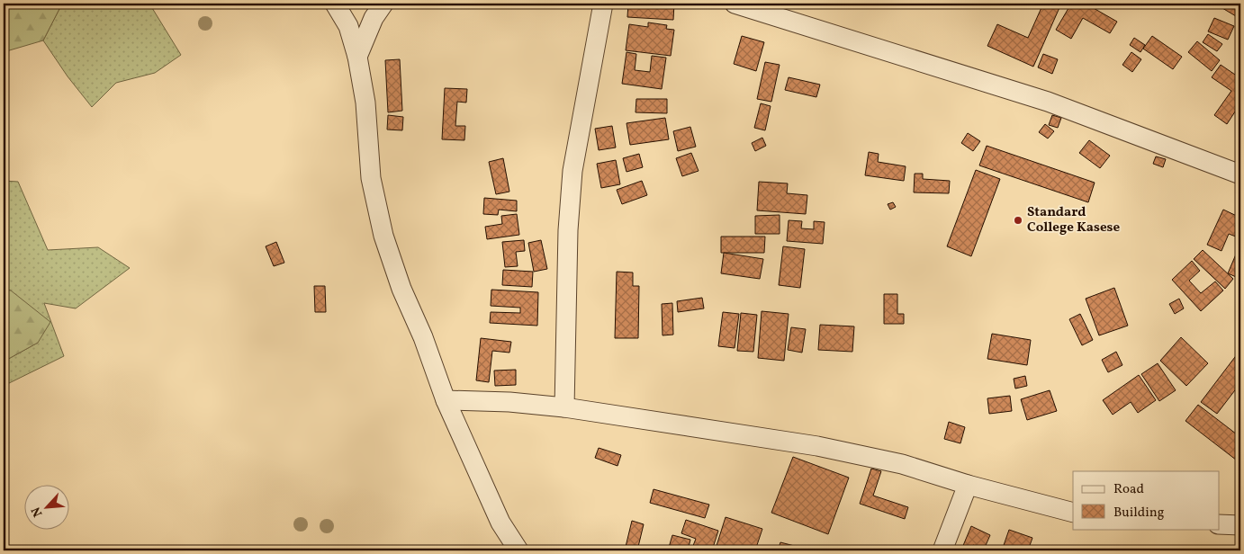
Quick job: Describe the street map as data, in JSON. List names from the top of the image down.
{
  "places": ["Standard College Kasese"],
  "legend": ["Road", "Building"],
  "north": "bottom left"
}
